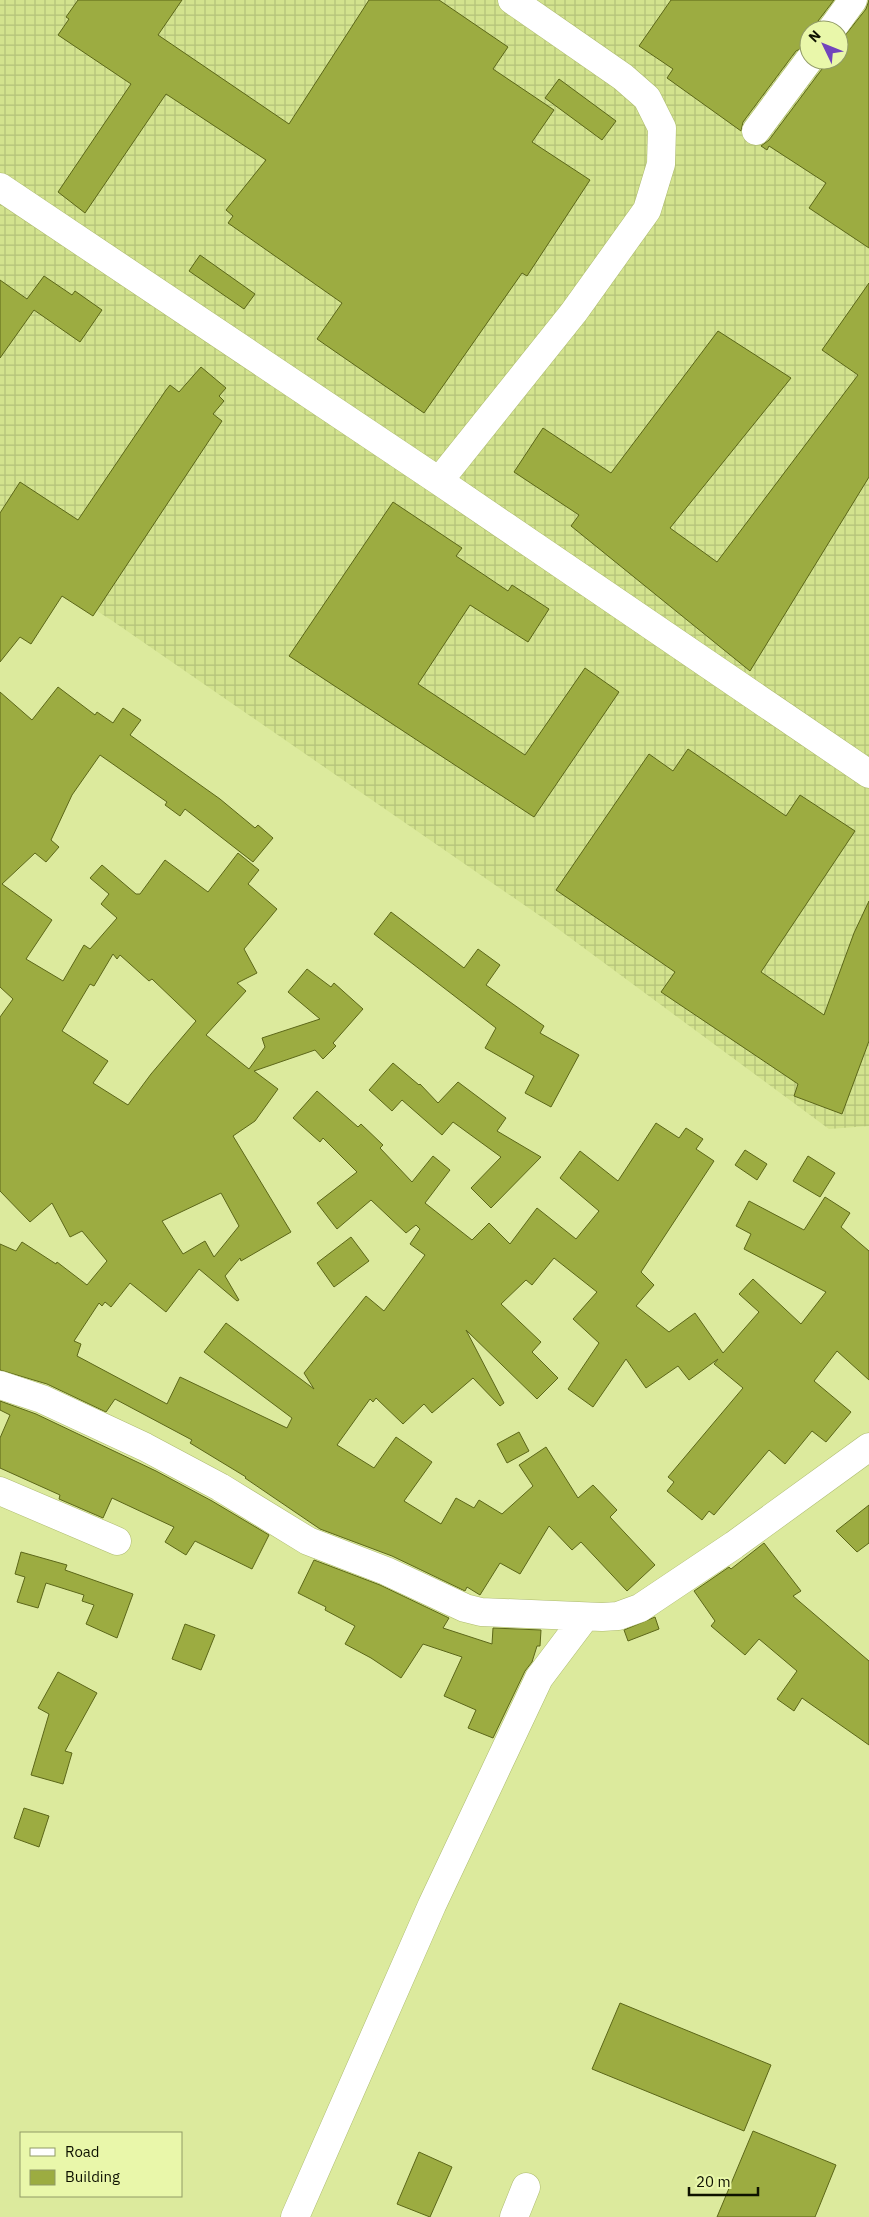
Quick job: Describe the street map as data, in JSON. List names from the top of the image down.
{
  "legend": ["Road", "Building"],
  "scale_bar": "20 m",
  "north": "top left"
}
